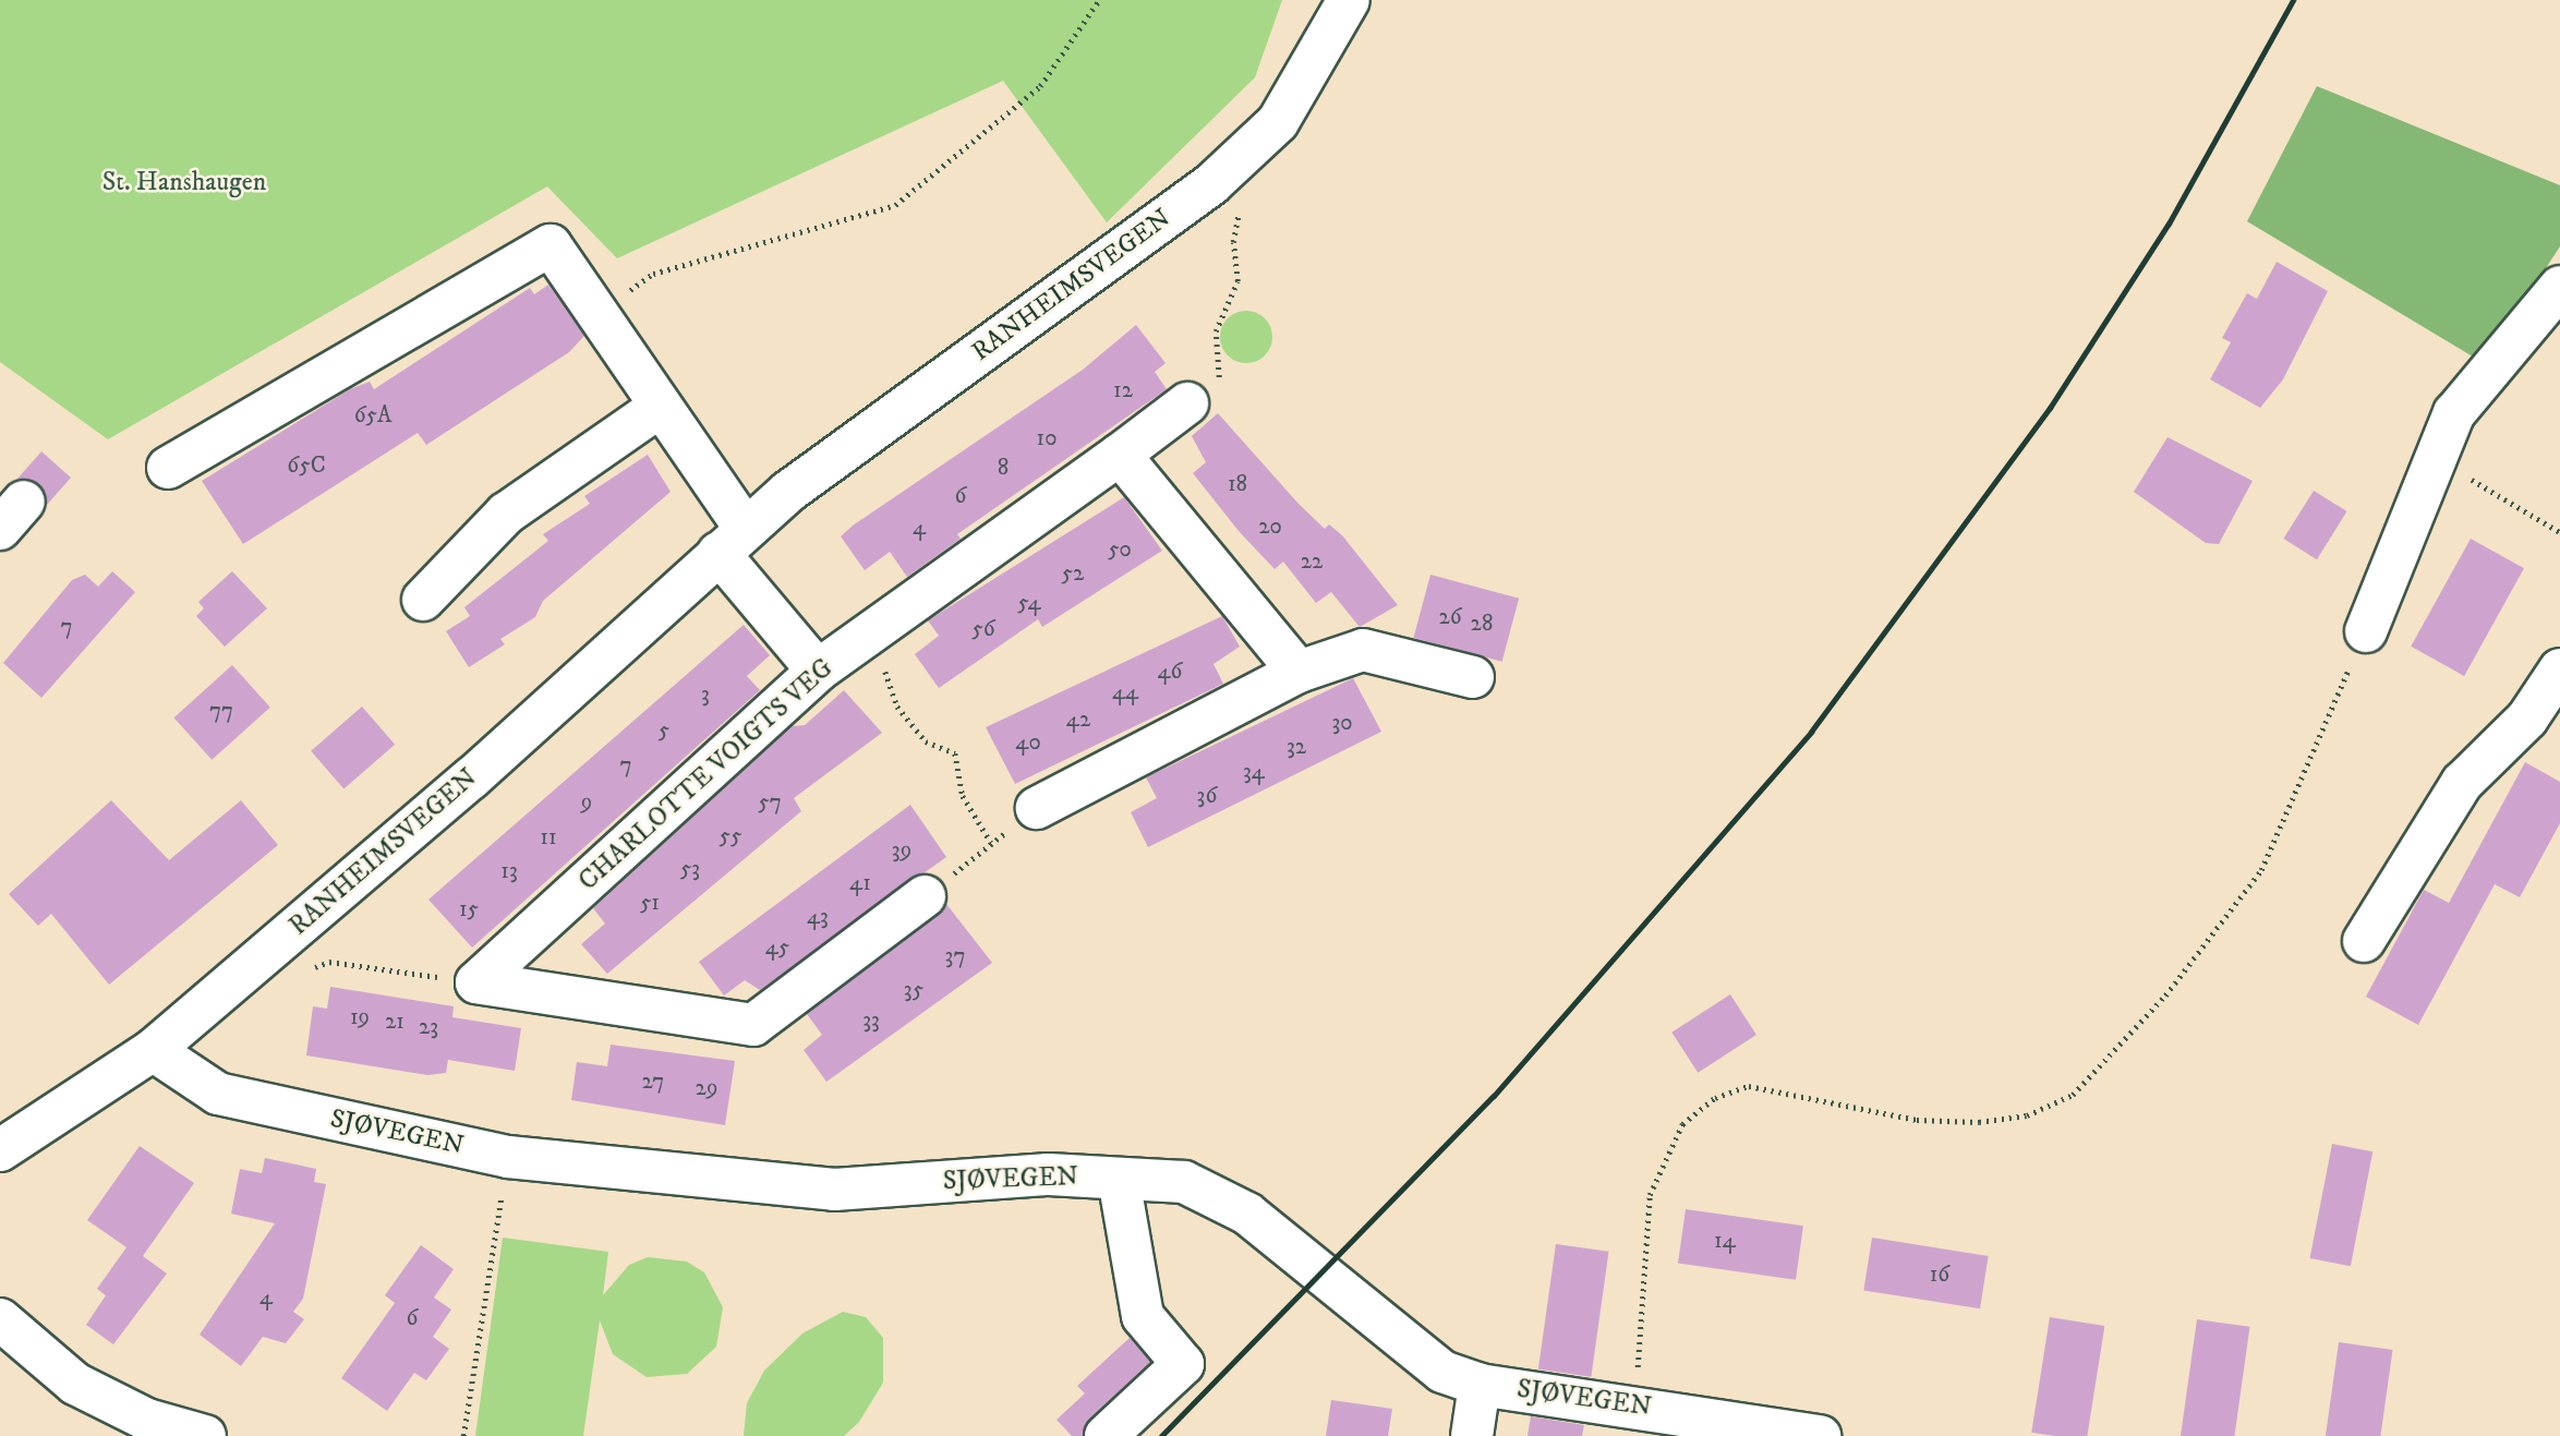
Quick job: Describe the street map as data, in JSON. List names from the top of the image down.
{
  "streets": {
    "street": ["RANHEIMSVEGEN", "CHARLOTTE VOIGTS VEG", "SJØVEGEN"]
  },
  "crossings": [
    ["RANHEIMSVEGEN", "SJØVEGEN"]
  ],
  "parks": ["St. Hanshaugen"],
  "house_numbers": [
    "12",
    "65A",
    "10",
    "65C",
    "8",
    "18",
    "6",
    "20",
    "4",
    "50",
    "22",
    "52",
    "54",
    "26",
    "28",
    "7",
    "56",
    "46",
    "44",
    "3",
    "77",
    "42",
    "30",
    "5",
    "40",
    "32",
    "7",
    "34",
    "36",
    "9",
    "57",
    "55",
    "11",
    "39",
    "53",
    "13",
    "41",
    "51",
    "15",
    "43",
    "45",
    "37",
    "35",
    "19",
    "33",
    "21",
    "23",
    "27",
    "29",
    "14",
    "16",
    "4",
    "6"
  ]
}
